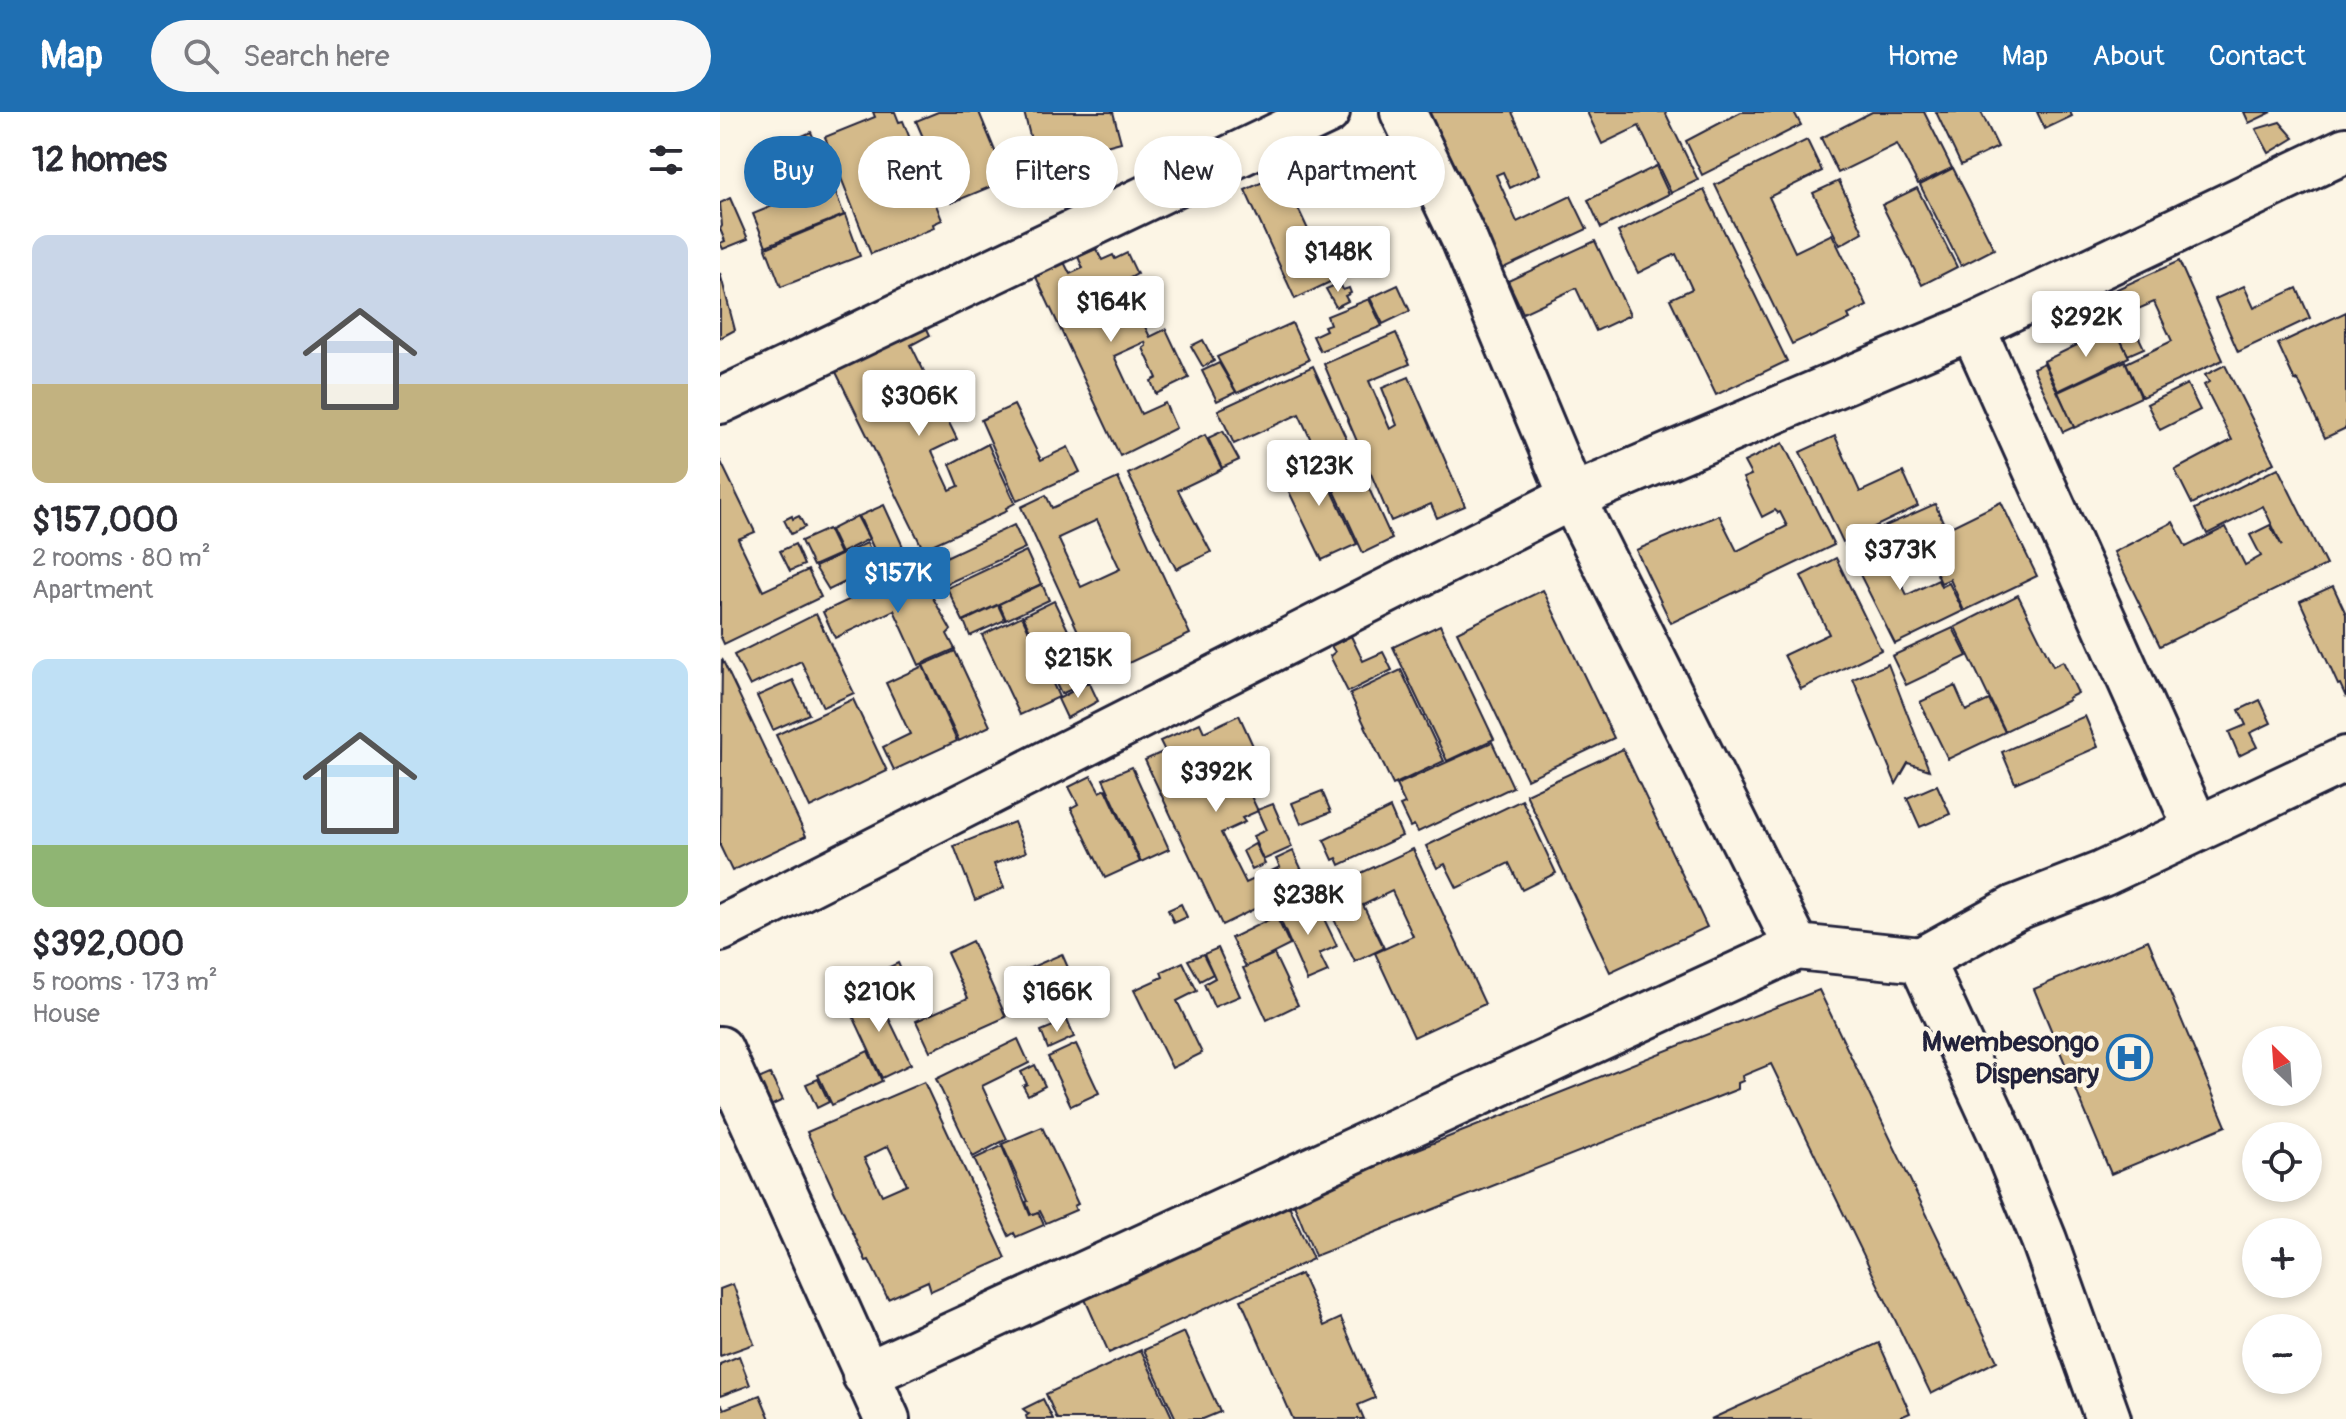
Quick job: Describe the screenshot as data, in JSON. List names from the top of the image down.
{
  "places": {
    "hospital": ["Mwembesongo Dispensary"]
  },
  "north": "top left",
  "page": {
    "header": "Map",
    "search": "Search here",
    "nav": [
      "Home",
      "Map",
      "About",
      "Contact"
    ],
    "heading": "12 homes",
    "chip": [
      "Buy",
      "Rent",
      "Filters",
      "New",
      "Apartment"
    ],
    "list": [
      {
        "name": "$157,000",
        "note": "2 rooms · 80 m² · Apartment"
      },
      {
        "name": "$392,000",
        "note": "5 rooms · 173 m² · House"
      }
    ],
    "price": [
      "$148K",
      "$164K",
      "$292K",
      "$306K",
      "$123K",
      "$373K",
      "$157K",
      "$215K",
      "$392K",
      "$238K",
      "$210K",
      "$166K"
    ],
    "map_buttons": ["+", "−"]
  }
}
